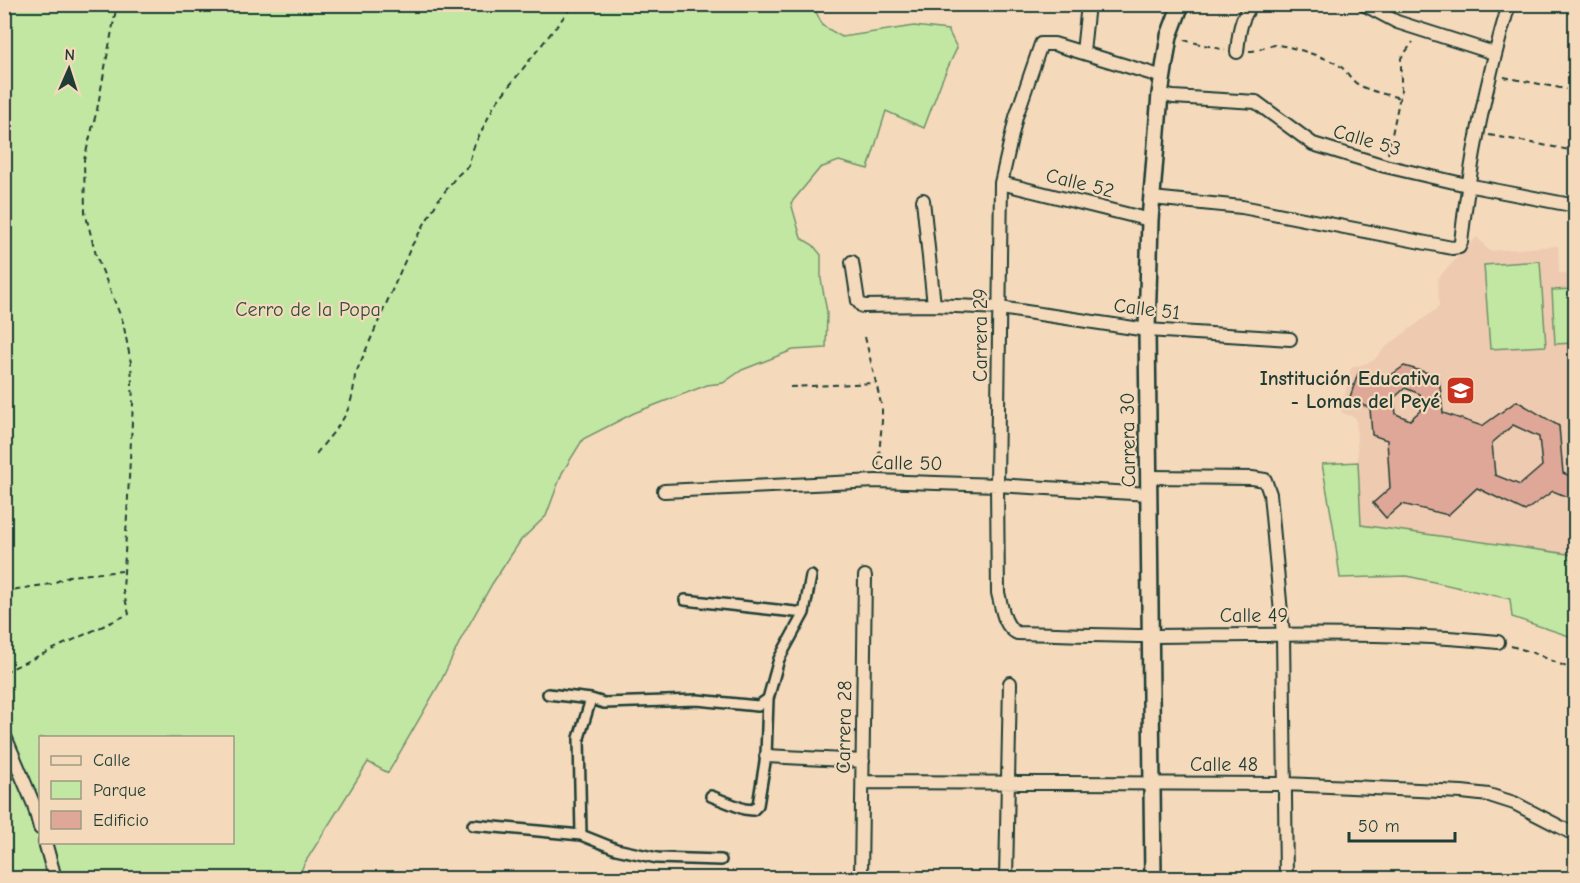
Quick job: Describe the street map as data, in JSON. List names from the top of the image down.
{
  "streets": {
    "street": [
      "Calle 53",
      "Calle 52",
      "Calle 51",
      "Carrera 29",
      "Carrera 30",
      "Calle 50",
      "Calle 49",
      "Carrera 28",
      "Calle 48"
    ]
  },
  "crossings": [
    ["Calle 53", "Carrera 30"],
    ["Calle 52", "Carrera 29"],
    ["Calle 52", "Carrera 30"],
    ["Calle 51", "Carrera 29"],
    ["Calle 51", "Carrera 30"],
    ["Carrera 29", "Calle 50"],
    ["Carrera 29", "Calle 49"],
    ["Carrera 30", "Calle 50"],
    ["Carrera 30", "Calle 49"],
    ["Carrera 30", "Calle 48"],
    ["Carrera 28", "Calle 48"]
  ],
  "parks": ["Cerro de la Popa"],
  "places": {
    "school or university": ["Institución Educativa - Lomas del Peyé"]
  },
  "legend": ["Calle", "Parque", "Edificio"],
  "scale_bar": "50 m",
  "north": "top"
}
